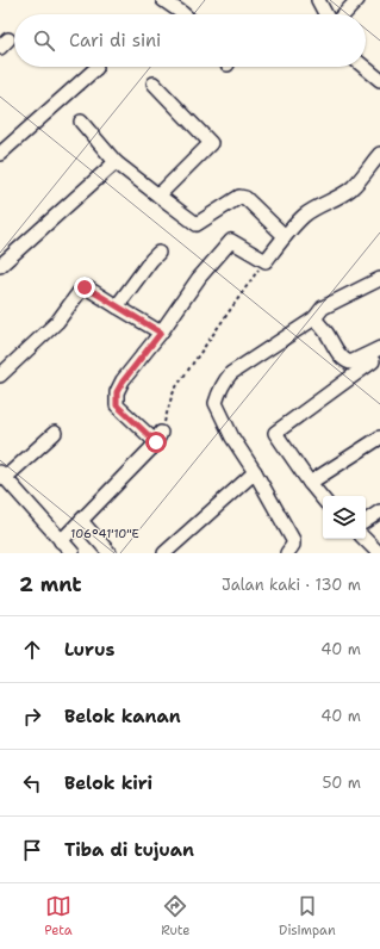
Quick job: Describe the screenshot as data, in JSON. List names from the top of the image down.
{
  "page": {
    "search": "Cari di sini",
    "heading": ["2 mnt", "Jalan kaki · 130 m"],
    "list": [
      ["Lurus", "40 m"],
      ["Belok kanan", "40 m"],
      ["Belok kiri", "50 m"],
      "Tiba di tujuan"
    ],
    "nav": ["Peta", "Rute", "Disimpan"]
  },
  "coordinates": ["106°41'10\"E"]
}
